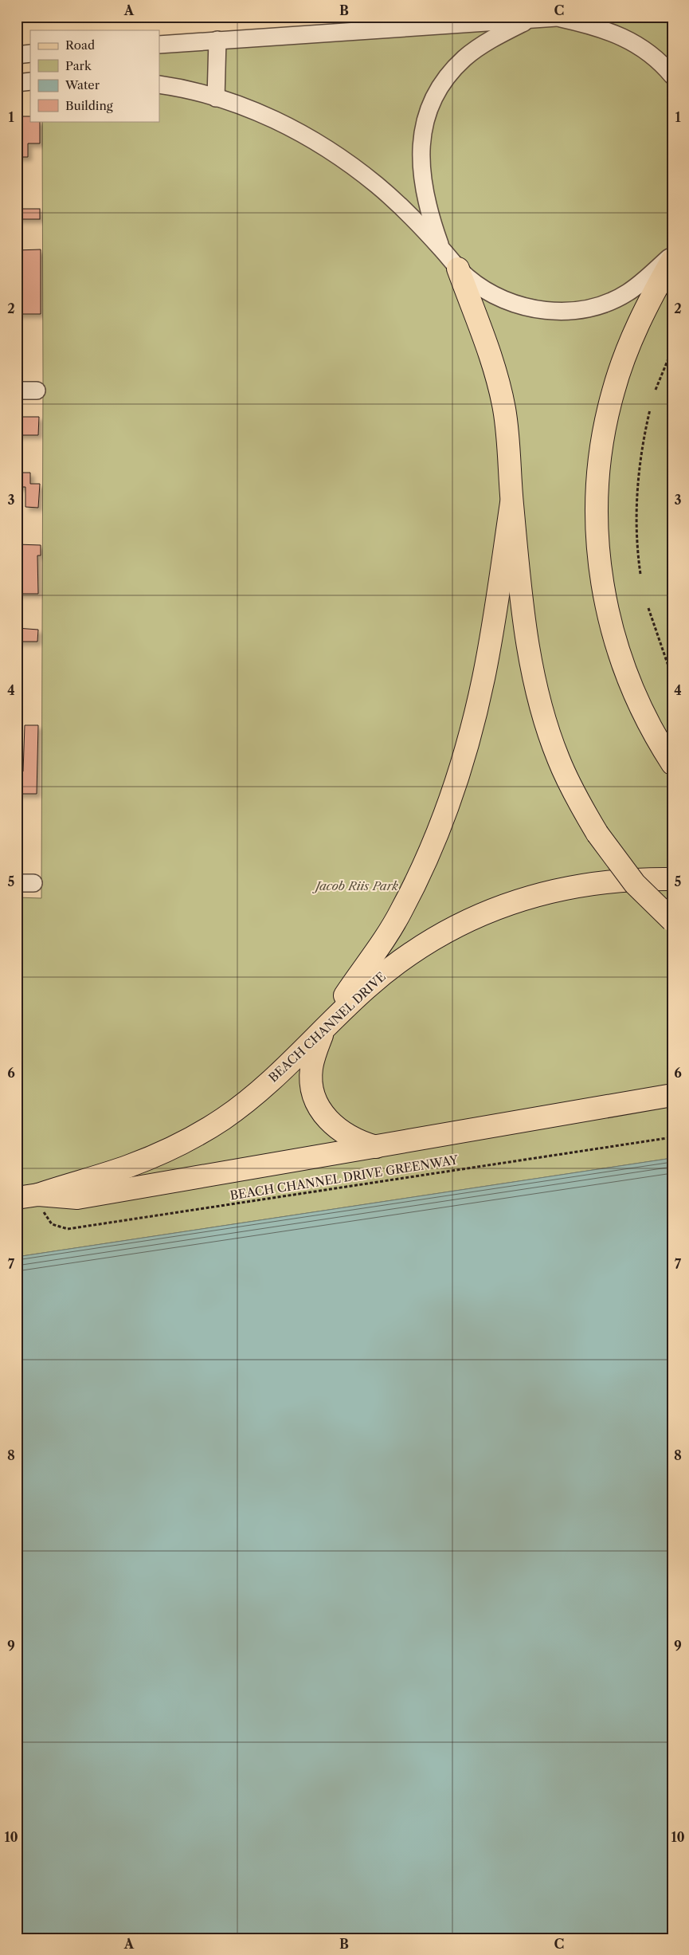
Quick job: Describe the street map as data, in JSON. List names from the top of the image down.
{
  "streets": {
    "main road": ["BEACH CHANNEL DRIVE"],
    "path": ["BEACH CHANNEL DRIVE GREENWAY"]
  },
  "crossings": [
    ["BEACH CHANNEL DRIVE", "BEACH CHANNEL DRIVE GREENWAY"]
  ],
  "parks": ["Jacob Riis Park"],
  "legend": [
    "Road",
    "Park",
    "Water",
    "Building"
  ],
  "grid": {
    "columns": ["A", "B", "C"],
    "rows": [
      "1",
      "2",
      "3",
      "4",
      "5",
      "6",
      "7",
      "8",
      "9",
      "10"
    ]
  }
}
